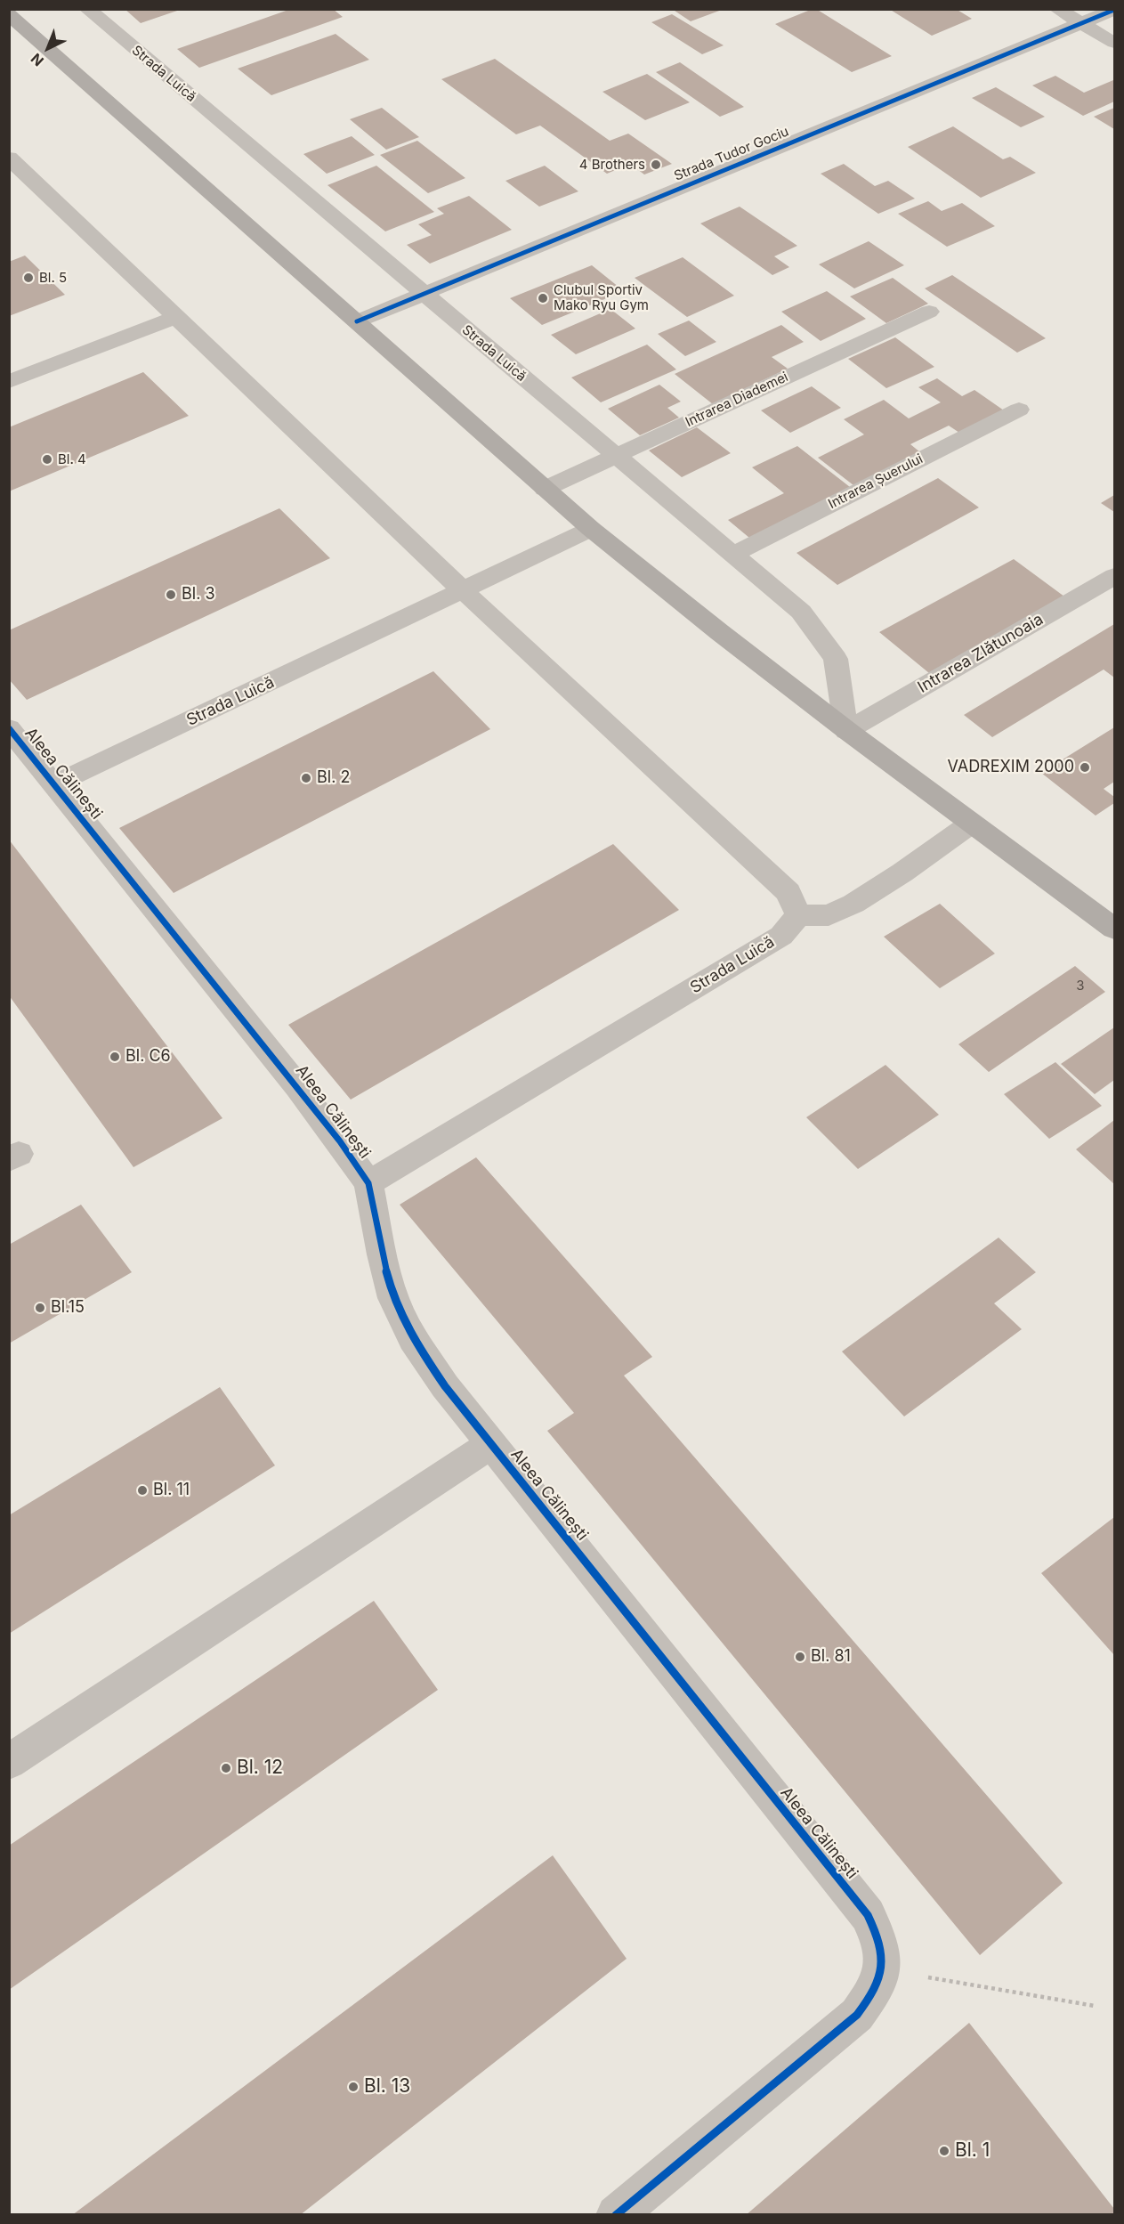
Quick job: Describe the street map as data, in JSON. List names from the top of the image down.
{
  "streets": {
    "street": [
      "Strada Luică",
      "Strada Tudor Gociu",
      "Intrarea Diademei",
      "Intrarea Șuerului",
      "Intrarea Zlătunoaia",
      "Aleea Călinești"
    ]
  },
  "crossings": [
    ["Strada Luică", "Strada Tudor Gociu"],
    ["Strada Luică", "Intrarea Diademei"],
    ["Strada Luică", "Intrarea Șuerului"],
    ["Strada Luică", "Intrarea Zlătunoaia"],
    ["Strada Luică", "Aleea Călinești"]
  ],
  "places": [
    "4 Brothers",
    "Bl. 5",
    "Clubul Sportiv Mako Ryu Gym",
    "Bl. 4",
    "Bl. 3",
    "VADREXIM 2000",
    "Bl. 2",
    "Bl. C6",
    "Bl.15",
    "Bl. 11",
    "Bl. 81",
    "Bl. 12",
    "Bl. 13",
    "Bl. 1"
  ],
  "house_numbers": ["3"],
  "north": "bottom left"
}
